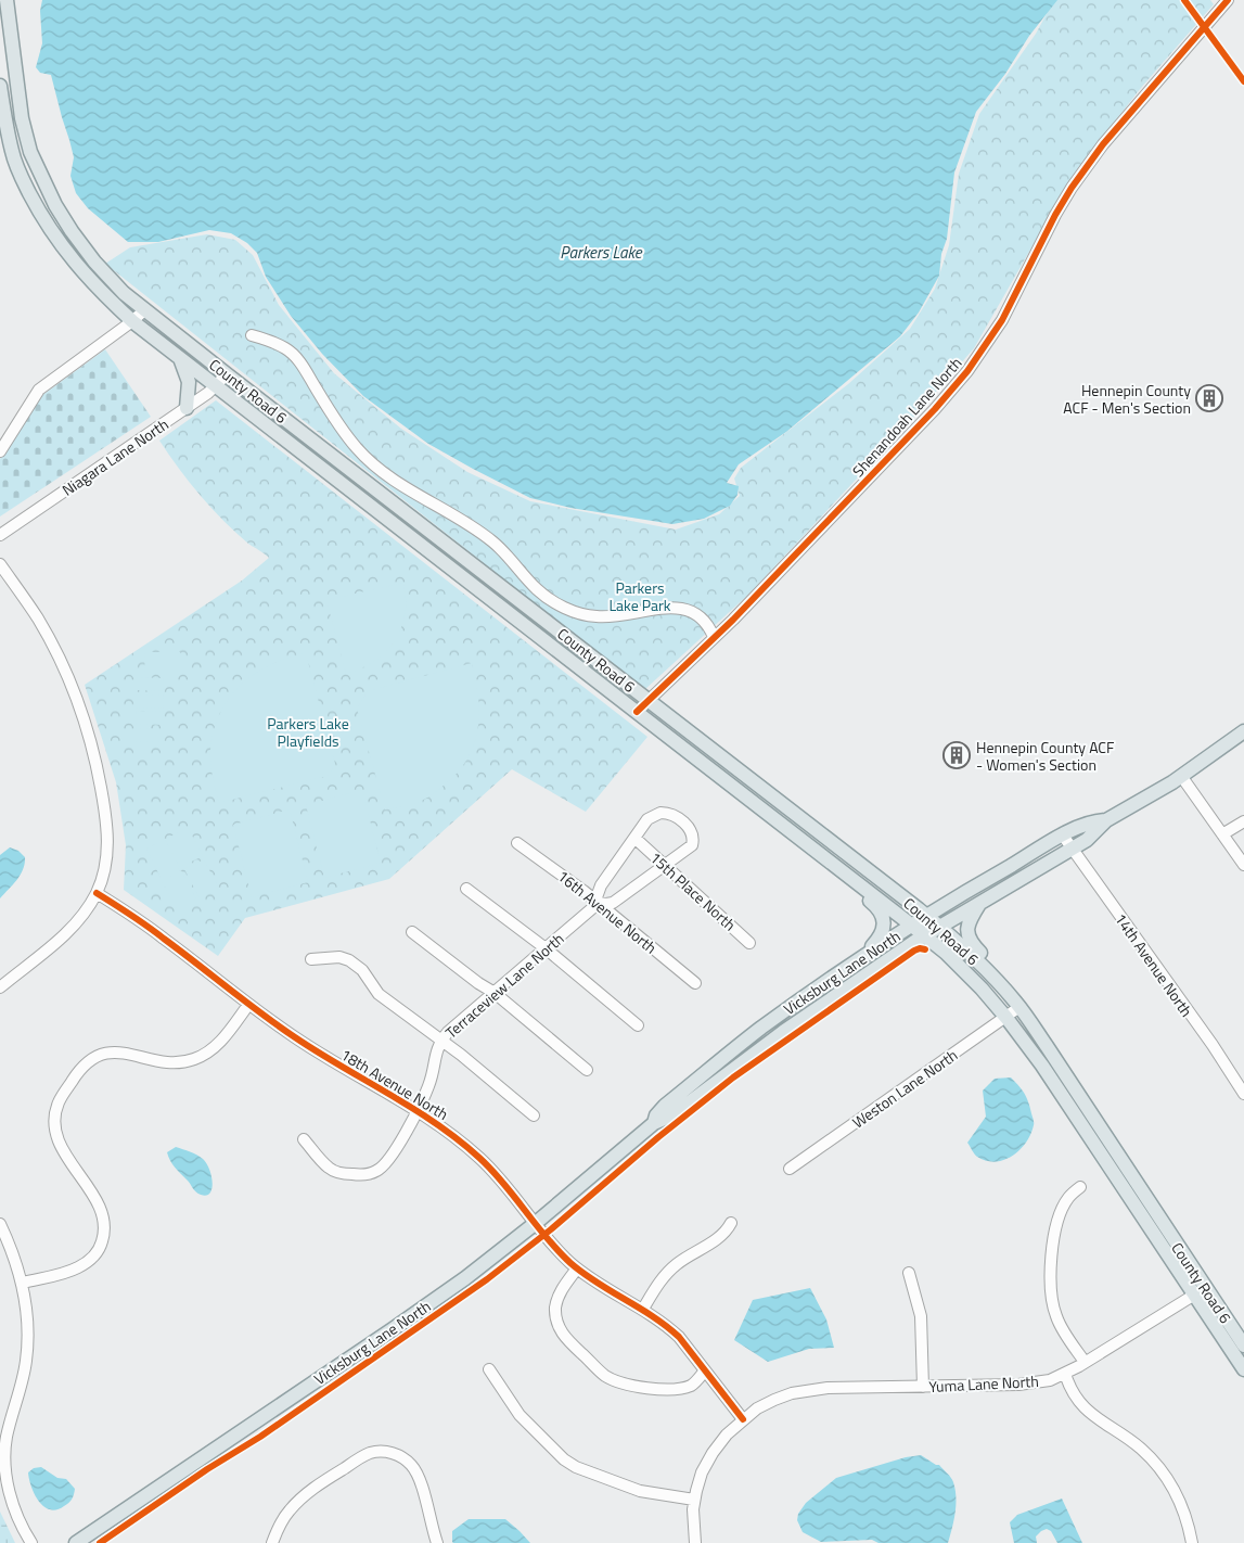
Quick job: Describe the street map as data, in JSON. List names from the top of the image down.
{
  "streets": {
    "main road": ["County Road 6", "Vicksburg Lane North"],
    "street": [
      "Shenandoah Lane North",
      "Niagara Lane North",
      "15th Place North",
      "16th Avenue North",
      "14th Avenue North",
      "Terraceview Lane North",
      "18th Avenue North",
      "Weston Lane North",
      "Yuma Lane North"
    ]
  },
  "crossings": [
    ["County Road 6", "Shenandoah Lane North"],
    ["County Road 6", "Niagara Lane North"],
    ["County Road 6", "Vicksburg Lane North"],
    ["County Road 6", "Weston Lane North"],
    ["County Road 6", "Yuma Lane North"],
    ["16th Avenue North", "Terraceview Lane North"],
    ["14th Avenue North", "Vicksburg Lane North"],
    ["Vicksburg Lane North", "18th Avenue North"],
    ["Terraceview Lane North", "18th Avenue North"],
    ["18th Avenue North", "Yuma Lane North"]
  ],
  "water": ["Parkers Lake"],
  "parks": ["Parkers Lake Park", "Parkers Lake Playfields"],
  "places": {
    "building": ["Hennepin County ACF - Men's Section", "Hennepin County ACF - Women's Section"]
  }
}
